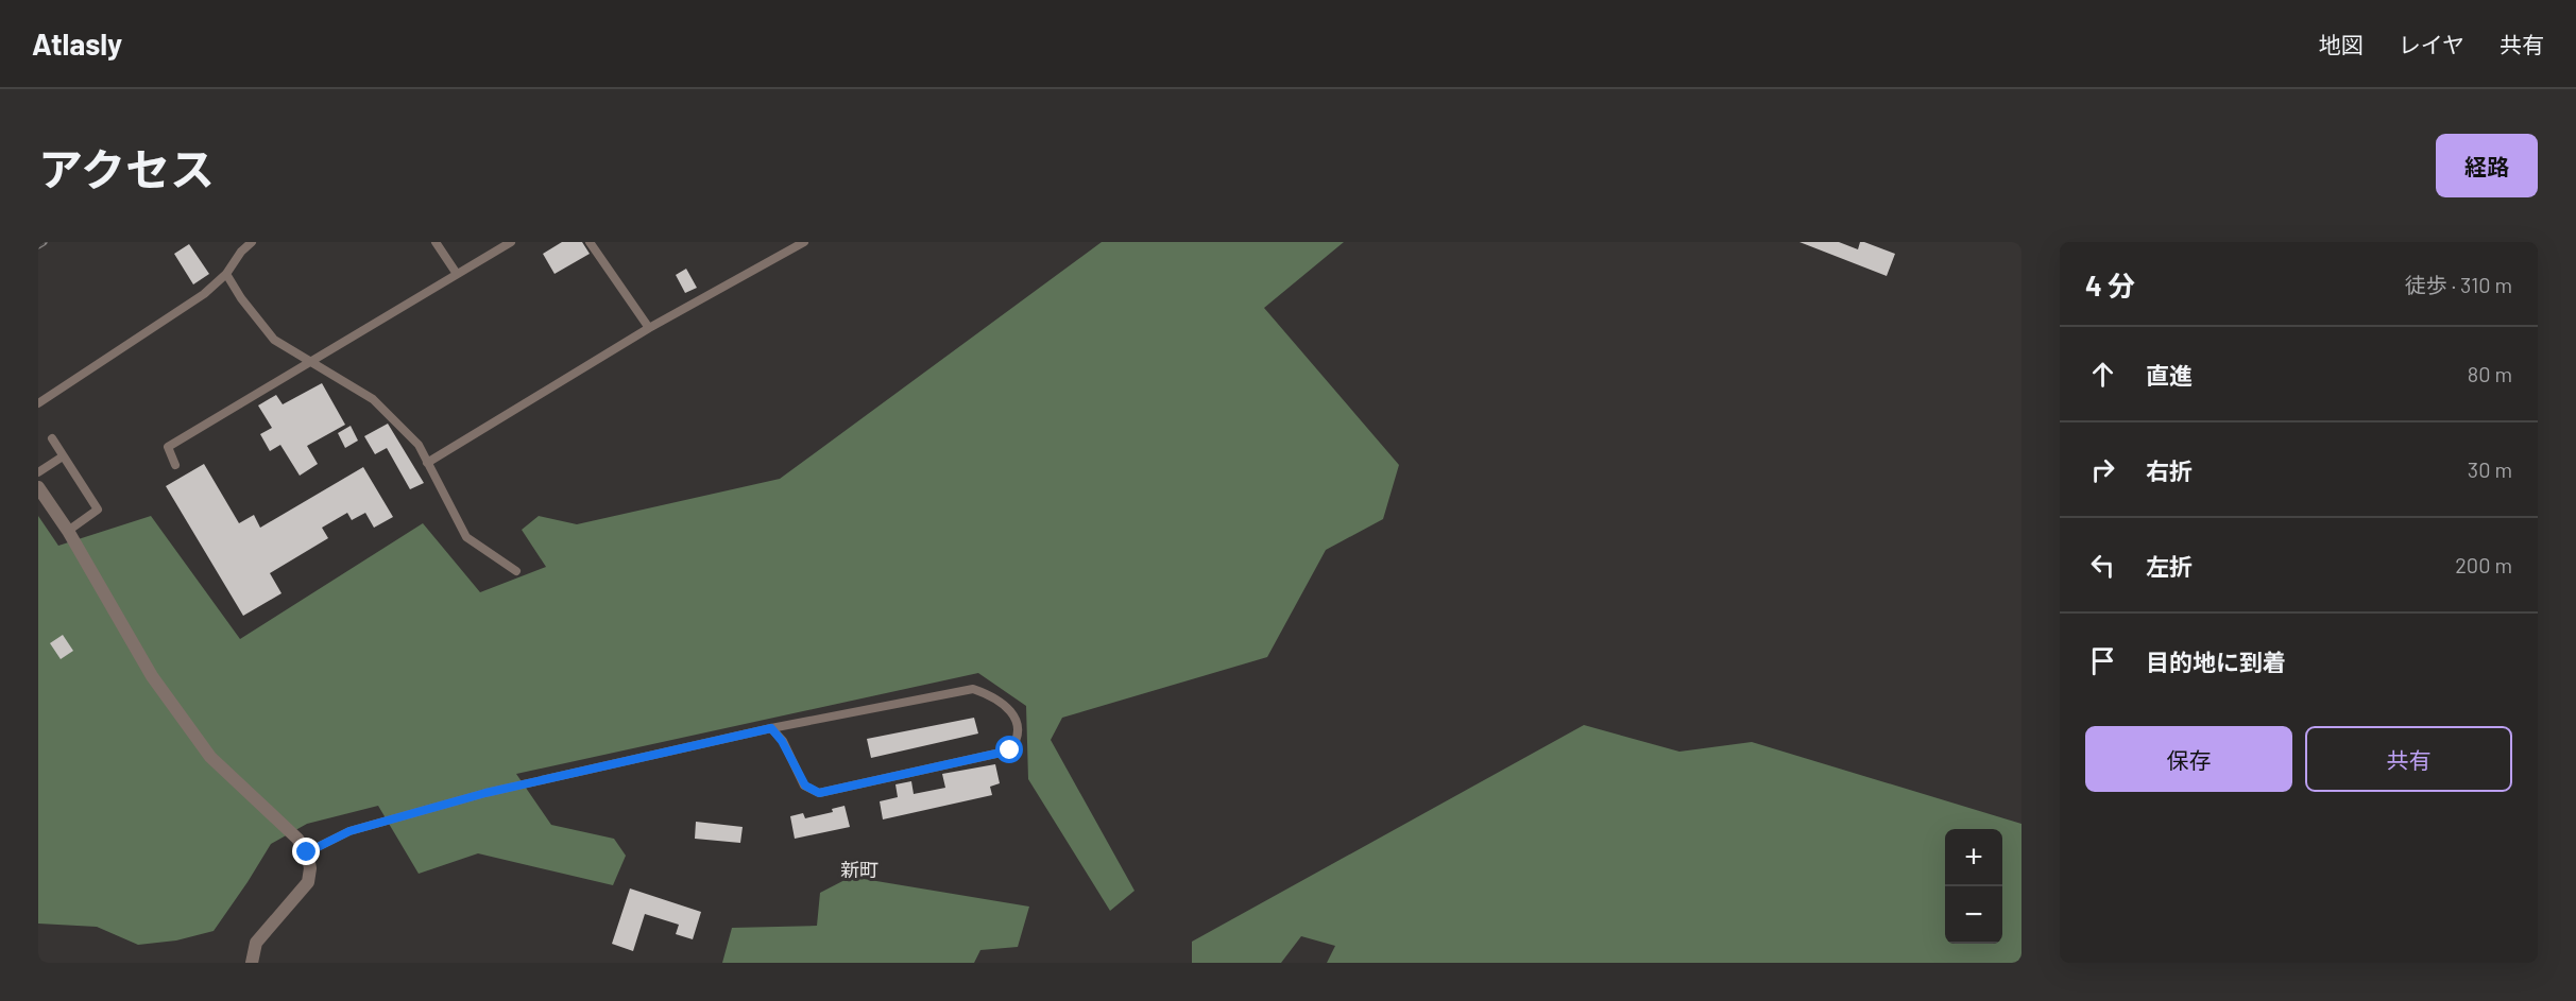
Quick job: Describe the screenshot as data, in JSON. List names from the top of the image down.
{
  "districts": ["新町"],
  "page": {
    "header": "Atlasly",
    "nav": ["地図", "レイヤ", "共有"],
    "title": "アクセス",
    "buttons": [
      "経路",
      ["保存", "共有"]
    ],
    "heading": ["4 分", "徒歩 · 310 m"],
    "list": [
      ["直進", "80 m"],
      ["右折", "30 m"],
      ["左折", "200 m"],
      "目的地に到着"
    ],
    "map_buttons": ["+", "−"]
  }
}
